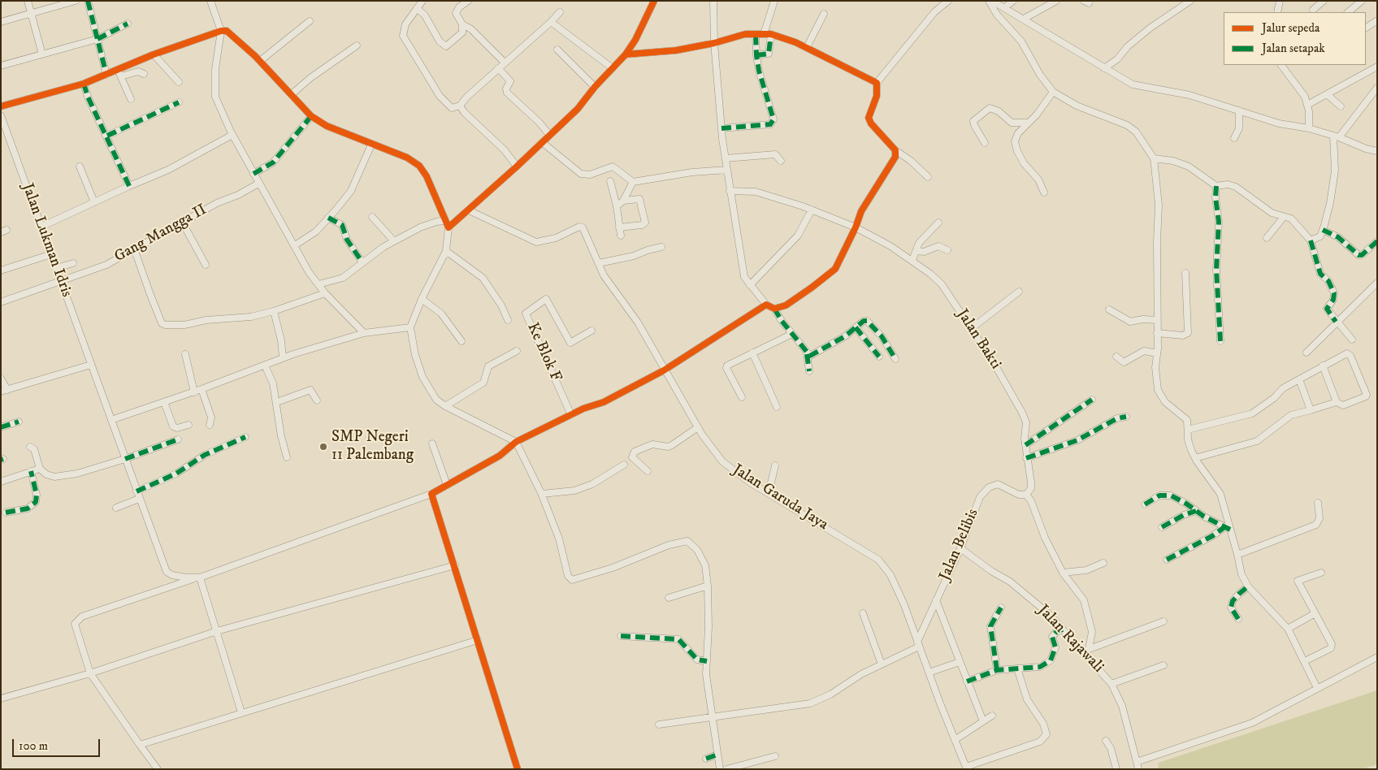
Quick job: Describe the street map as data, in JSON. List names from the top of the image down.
{
  "streets": {
    "street": [
      "Gang Mangga II",
      "Jalan Lukman Idris",
      "Jalan Bakti",
      "Ke Blok F",
      "Jalan Garuda Jaya",
      "Jalan Belibis",
      "Jalan Rajawali"
    ]
  },
  "crossings": [
    ["Gang Mangga II", "Jalan Lukman Idris"],
    ["Jalan Bakti", "Jalan Belibis"],
    ["Jalan Garuda Jaya", "Jalan Belibis"],
    ["Jalan Belibis", "Jalan Rajawali"]
  ],
  "places": ["SMP Negeri 11 Palembang"],
  "legend": ["Jalur sepeda", "Jalan setapak"],
  "scale_bar": "100 m"
}
